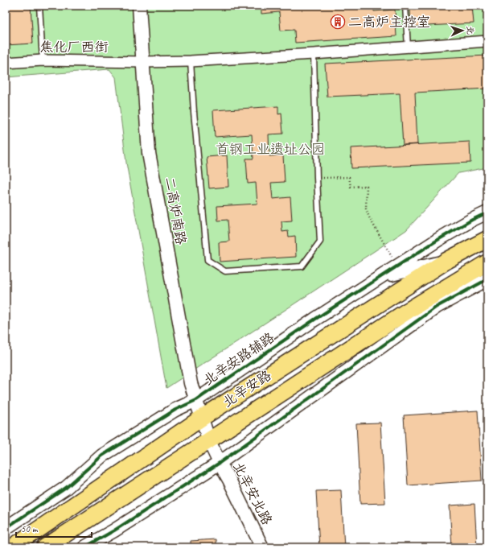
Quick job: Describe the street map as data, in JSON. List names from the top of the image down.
{
  "streets": {
    "main road": ["北辛安路"],
    "street": [
      "焦化厂西街",
      "二高炉南路",
      "北辛安路辅路",
      "北辛安北路"
    ]
  },
  "crossings": [
    ["焦化厂西街", "二高炉南路"],
    ["二高炉南路", "北辛安路辅路"],
    ["二高炉南路", "北辛安路"],
    ["二高炉南路", "北辛安北路"],
    ["北辛安路", "北辛安北路"]
  ],
  "parks": ["首钢工业遗址公园"],
  "places": {
    "building": ["二高炉主控室"]
  },
  "scale_bar": "50 m",
  "north": "right"
}
